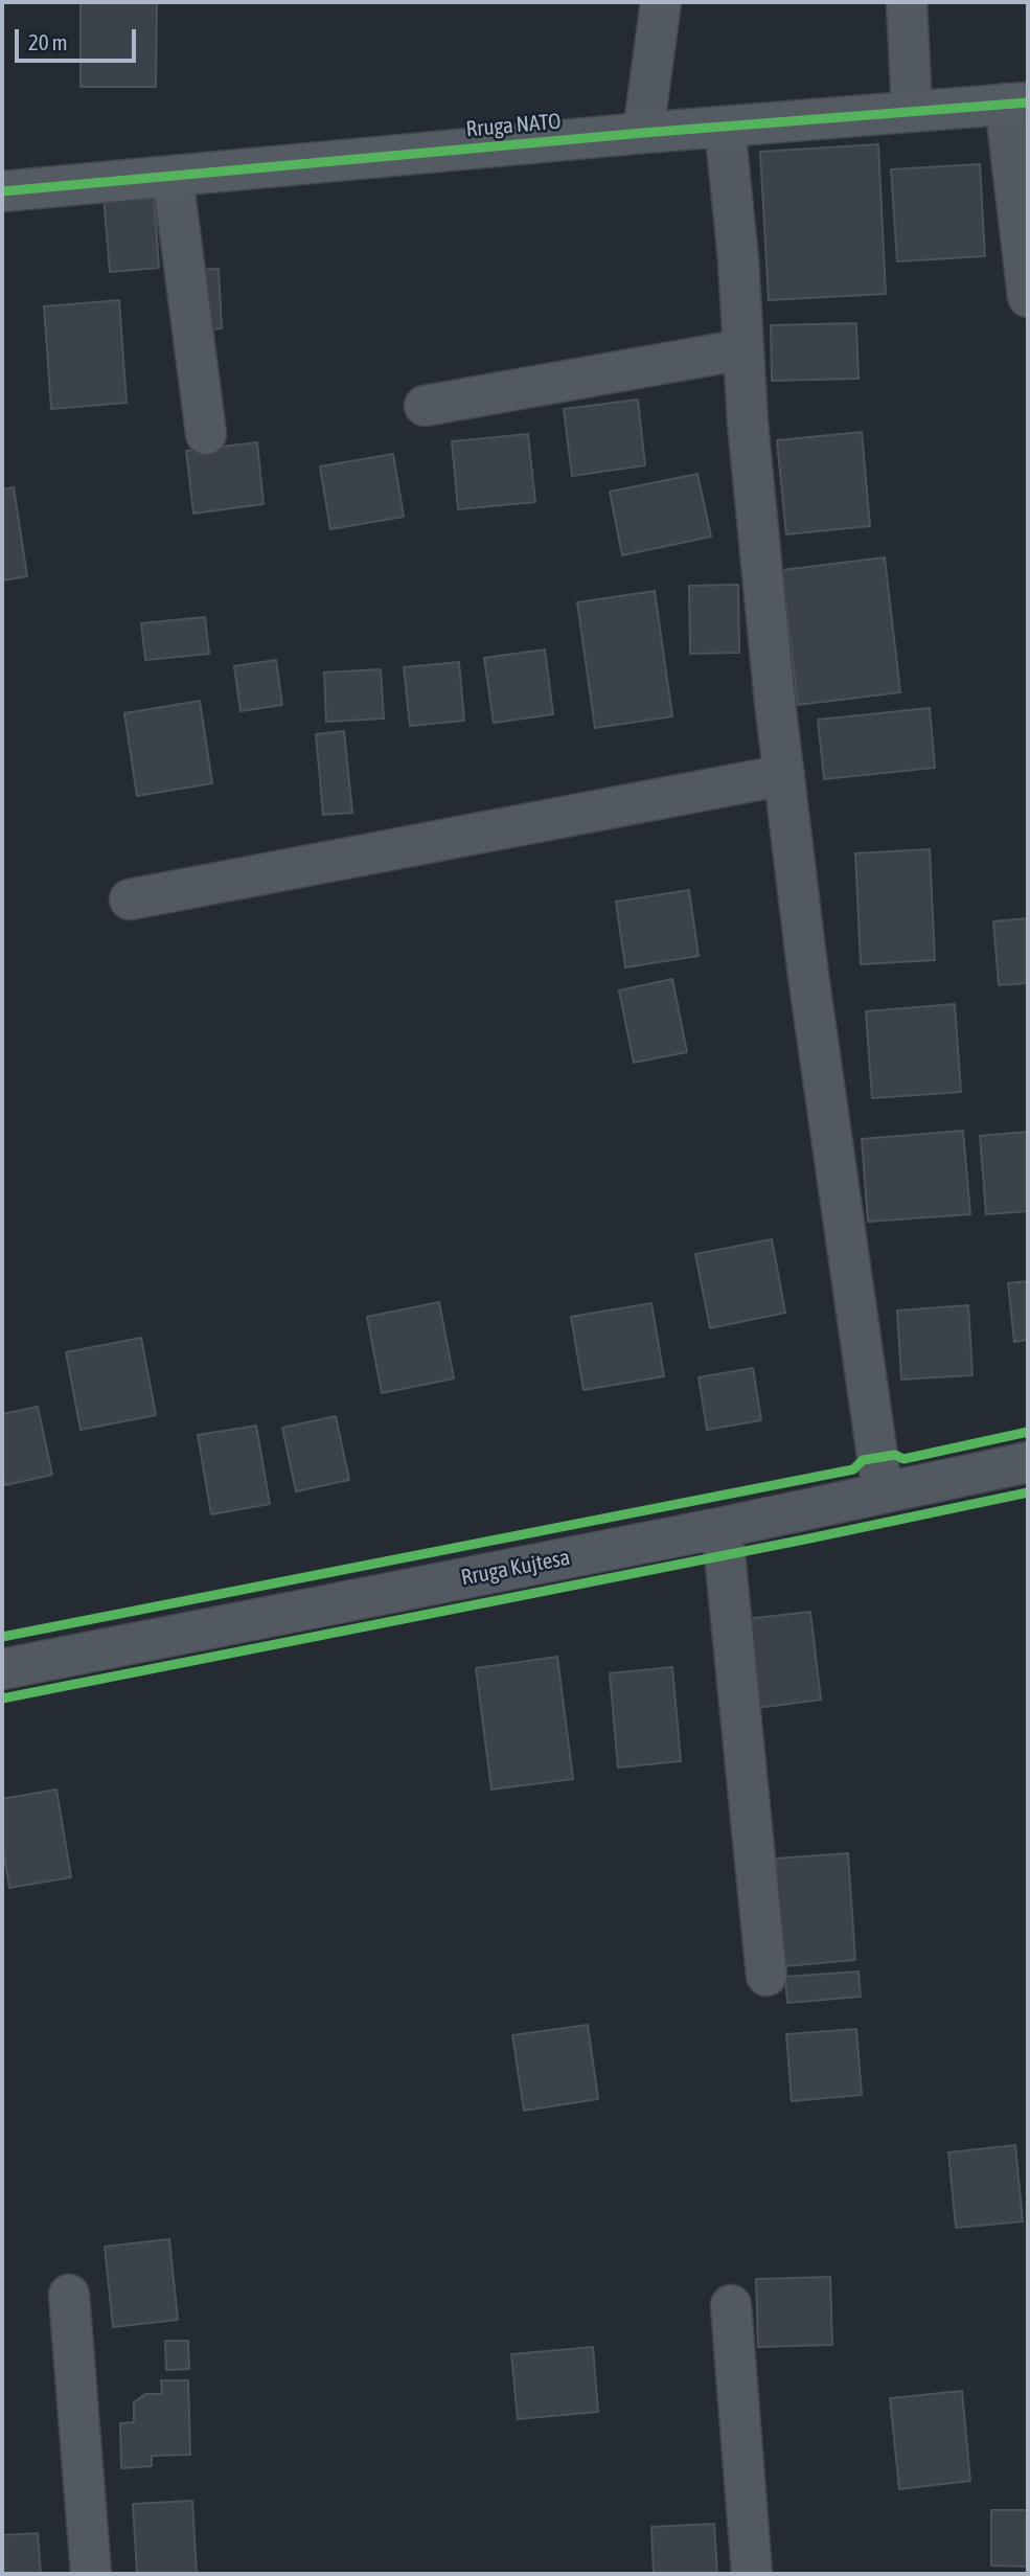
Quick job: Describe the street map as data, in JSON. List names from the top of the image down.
{
  "streets": {
    "main road": ["Rruga NATO"],
    "street": ["Rruga Kujtesa"]
  },
  "scale_bar": "20 m"
}
